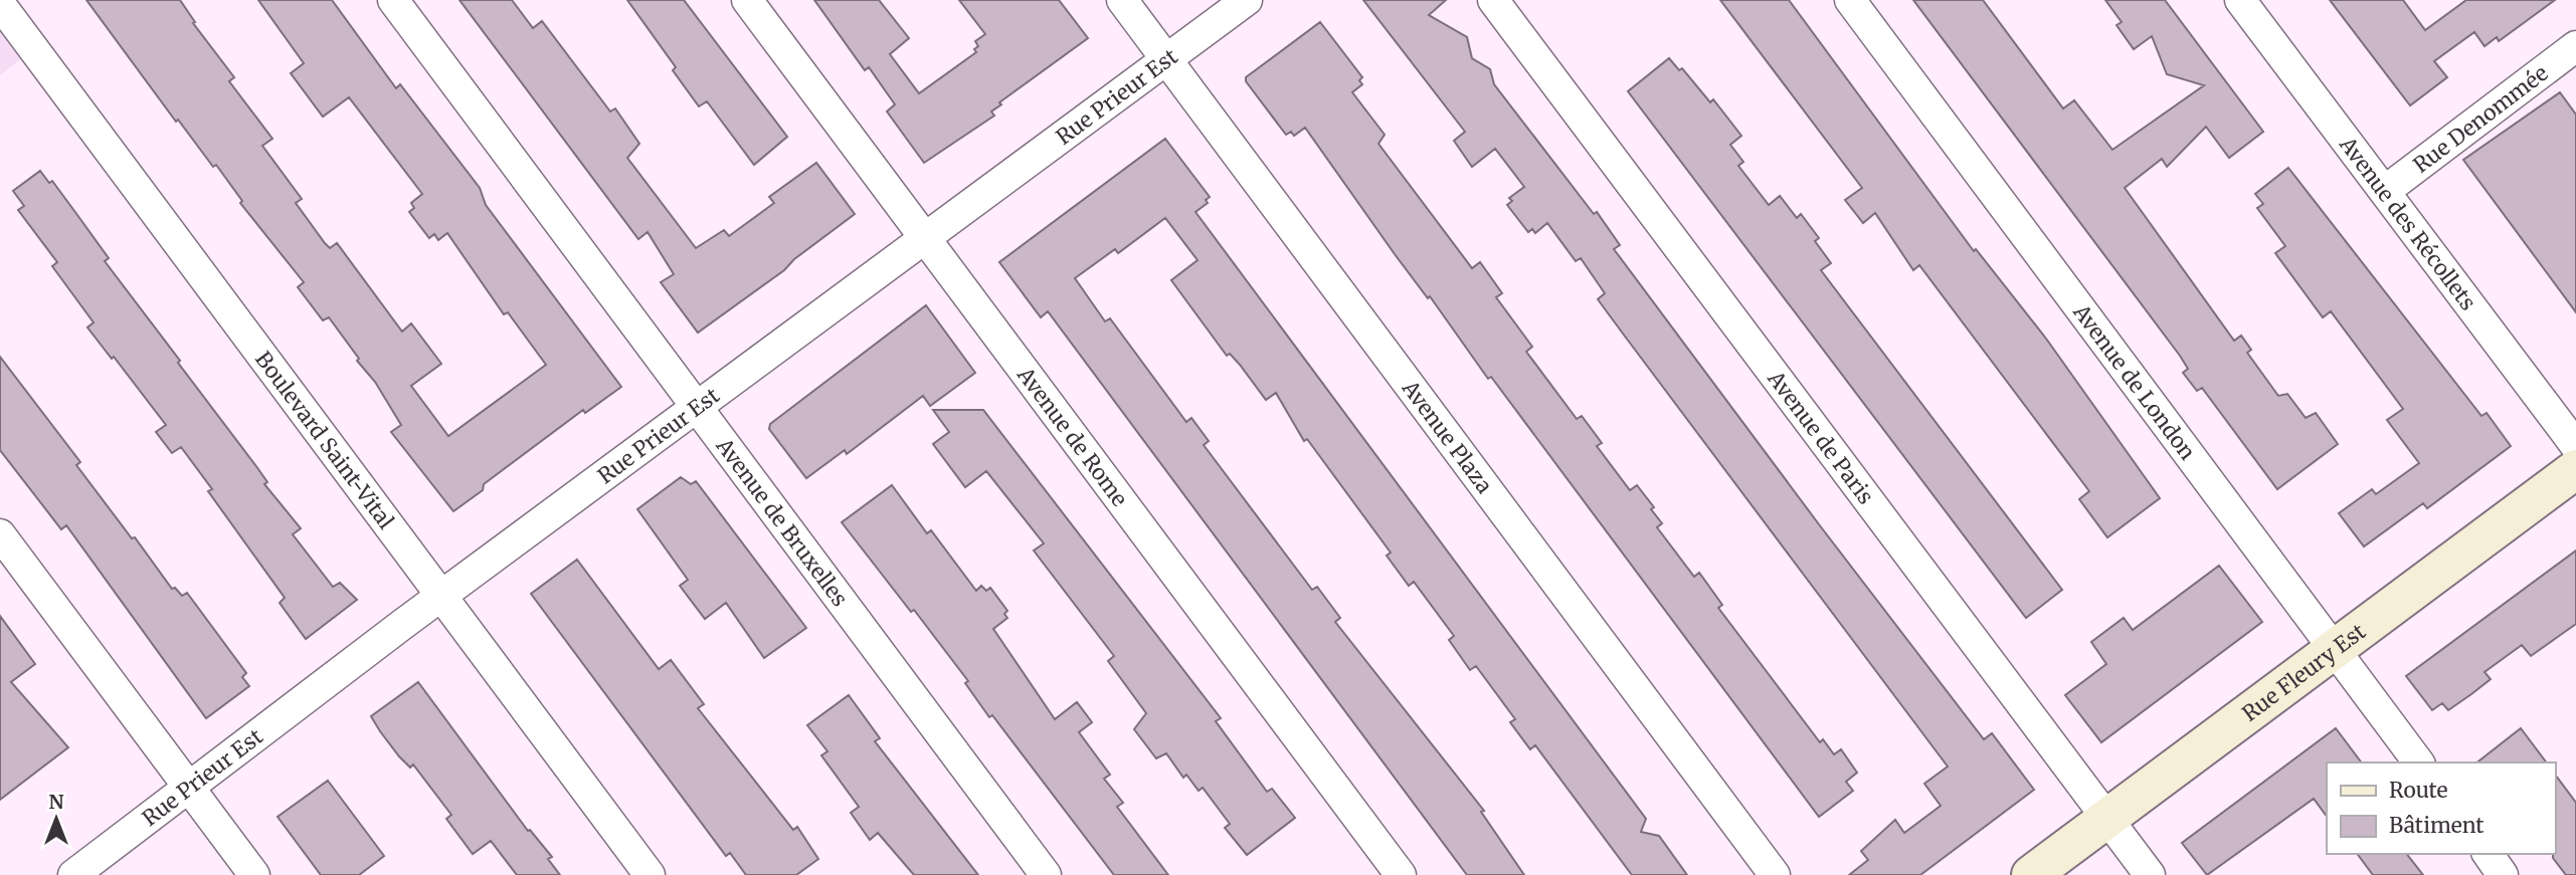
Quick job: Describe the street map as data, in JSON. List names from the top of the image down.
{
  "streets": {
    "street": [
      "Rue Prieur Est",
      "Rue Denommée",
      "Avenue des Récollets",
      "Avenue de London",
      "Avenue de Rome",
      "Avenue Plaza",
      "Avenue de Paris",
      "Boulevard Saint-Vital",
      "Avenue de Bruxelles",
      "Rue Fleury Est"
    ]
  },
  "crossings": [
    ["Rue Prieur Est", "Avenue de Rome"],
    ["Rue Prieur Est", "Avenue Plaza"],
    ["Rue Prieur Est", "Boulevard Saint-Vital"],
    ["Rue Prieur Est", "Avenue de Bruxelles"],
    ["Rue Denommée", "Avenue des Récollets"],
    ["Avenue de London", "Rue Fleury Est"],
    ["Avenue de Paris", "Rue Fleury Est"]
  ],
  "legend": ["Route", "Bâtiment"],
  "north": "top"
}
